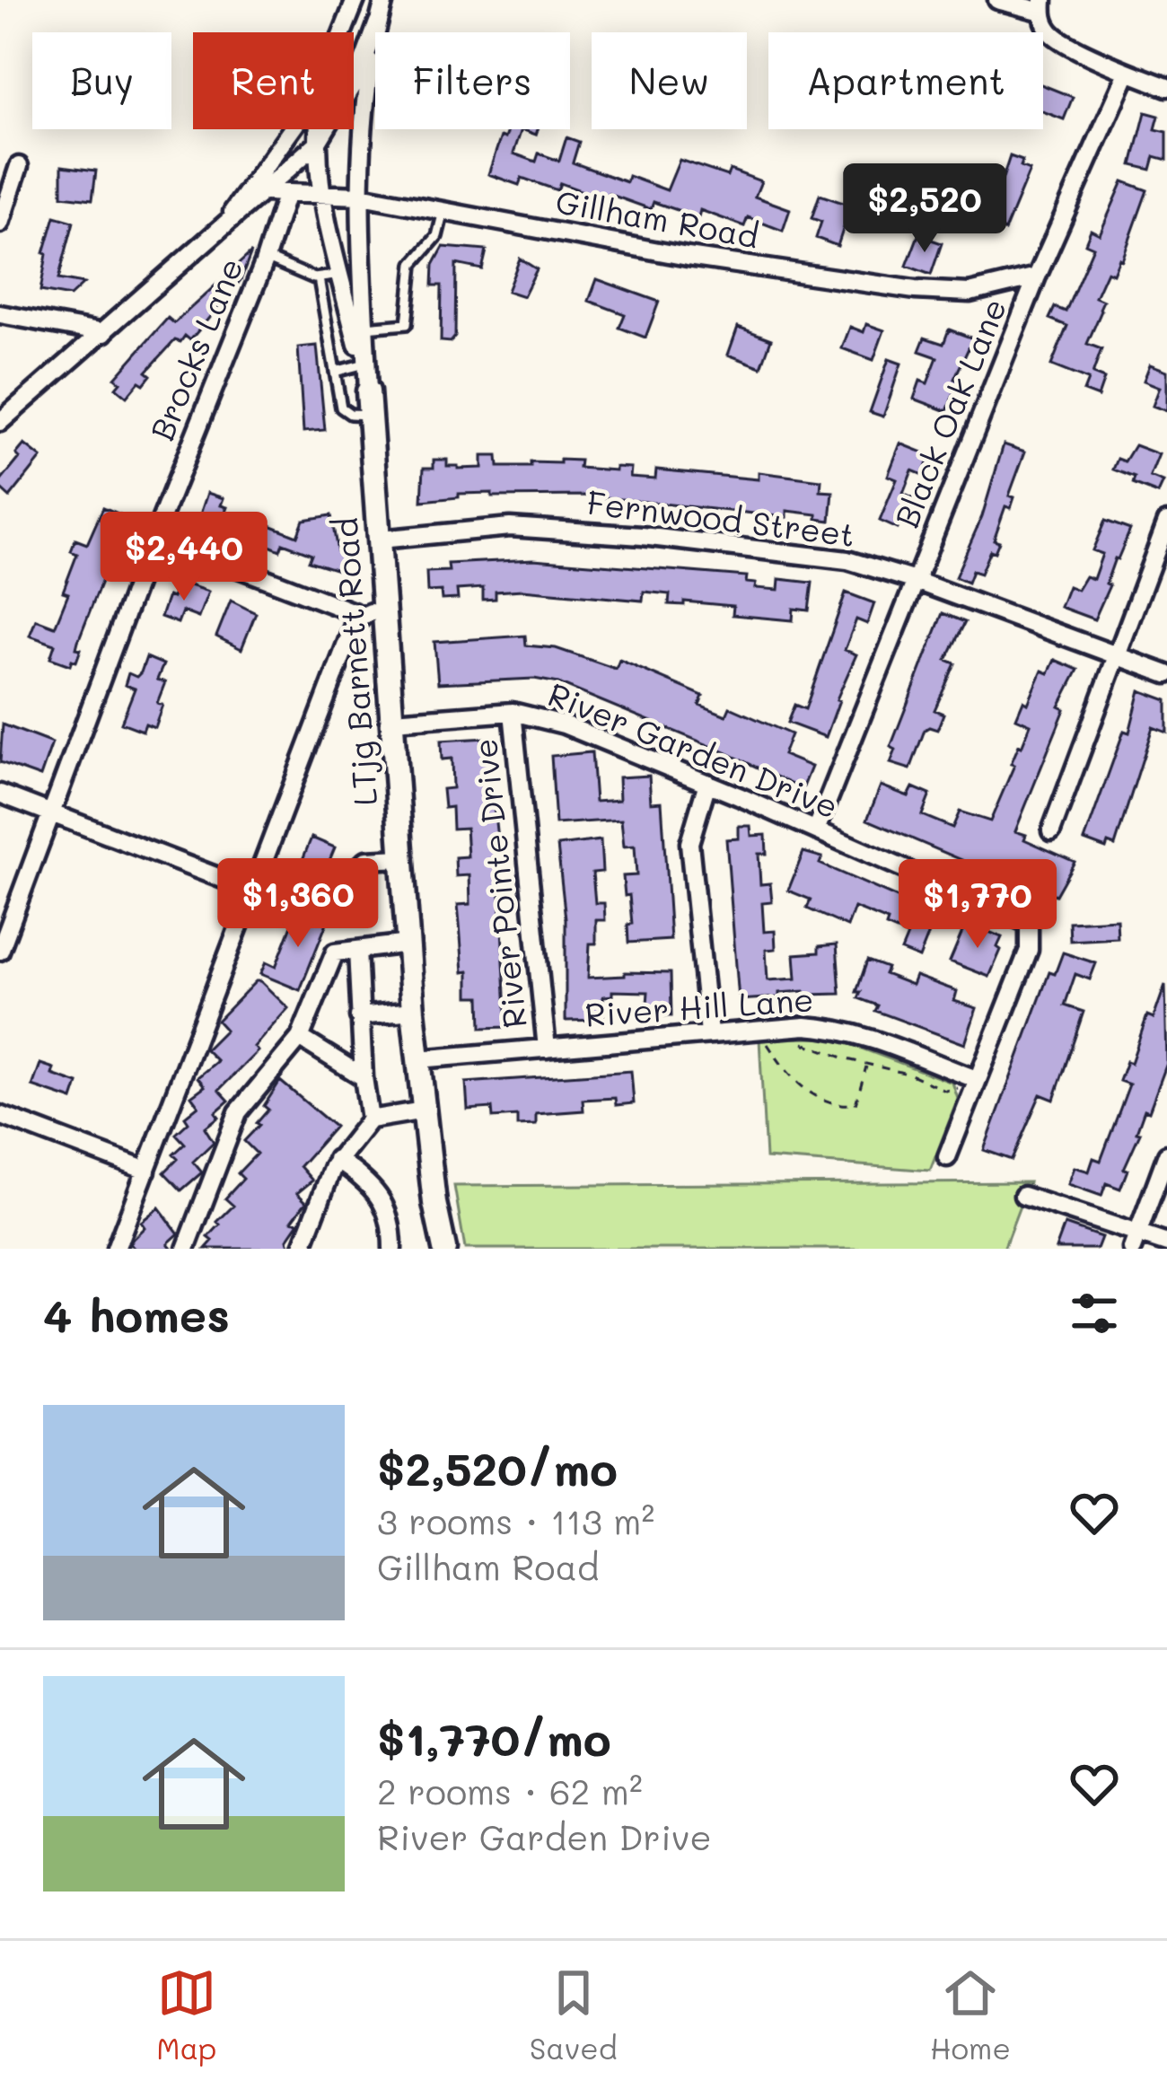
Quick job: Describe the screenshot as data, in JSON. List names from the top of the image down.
{
  "streets": {
    "street": [
      "Gillham Road",
      "Brocks Lane",
      "Black Oak Lane",
      "Fernwood Street",
      "LTjg Barnett Road",
      "River Garden Drive",
      "River Pointe Drive",
      "River Hill Lane"
    ]
  },
  "crossings": [
    ["Gillham Road", "Brocks Lane"],
    ["Gillham Road", "Black Oak Lane"],
    ["Gillham Road", "LTjg Barnett Road"],
    ["Black Oak Lane", "Fernwood Street"],
    ["Black Oak Lane", "River Garden Drive"],
    ["Fernwood Street", "LTjg Barnett Road"],
    ["LTjg Barnett Road", "River Garden Drive"],
    ["LTjg Barnett Road", "River Hill Lane"],
    ["River Garden Drive", "River Pointe Drive"],
    ["River Garden Drive", "River Hill Lane"],
    ["River Pointe Drive", "River Hill Lane"]
  ],
  "page": {
    "chip": [
      "Buy",
      "Rent",
      "Filters",
      "New",
      "Apartment"
    ],
    "price": [
      "$2,520",
      "$2,440",
      "$1,360",
      "$1,770"
    ],
    "heading": "4 homes",
    "list": [
      {
        "name": "$2,520/mo",
        "note": "3 rooms · 113 m² · Gillham Road"
      },
      {
        "name": "$1,770/mo",
        "note": "2 rooms · 62 m² · River Garden Drive"
      }
    ],
    "tabs": ["Map", "Saved", "Home"]
  }
}
